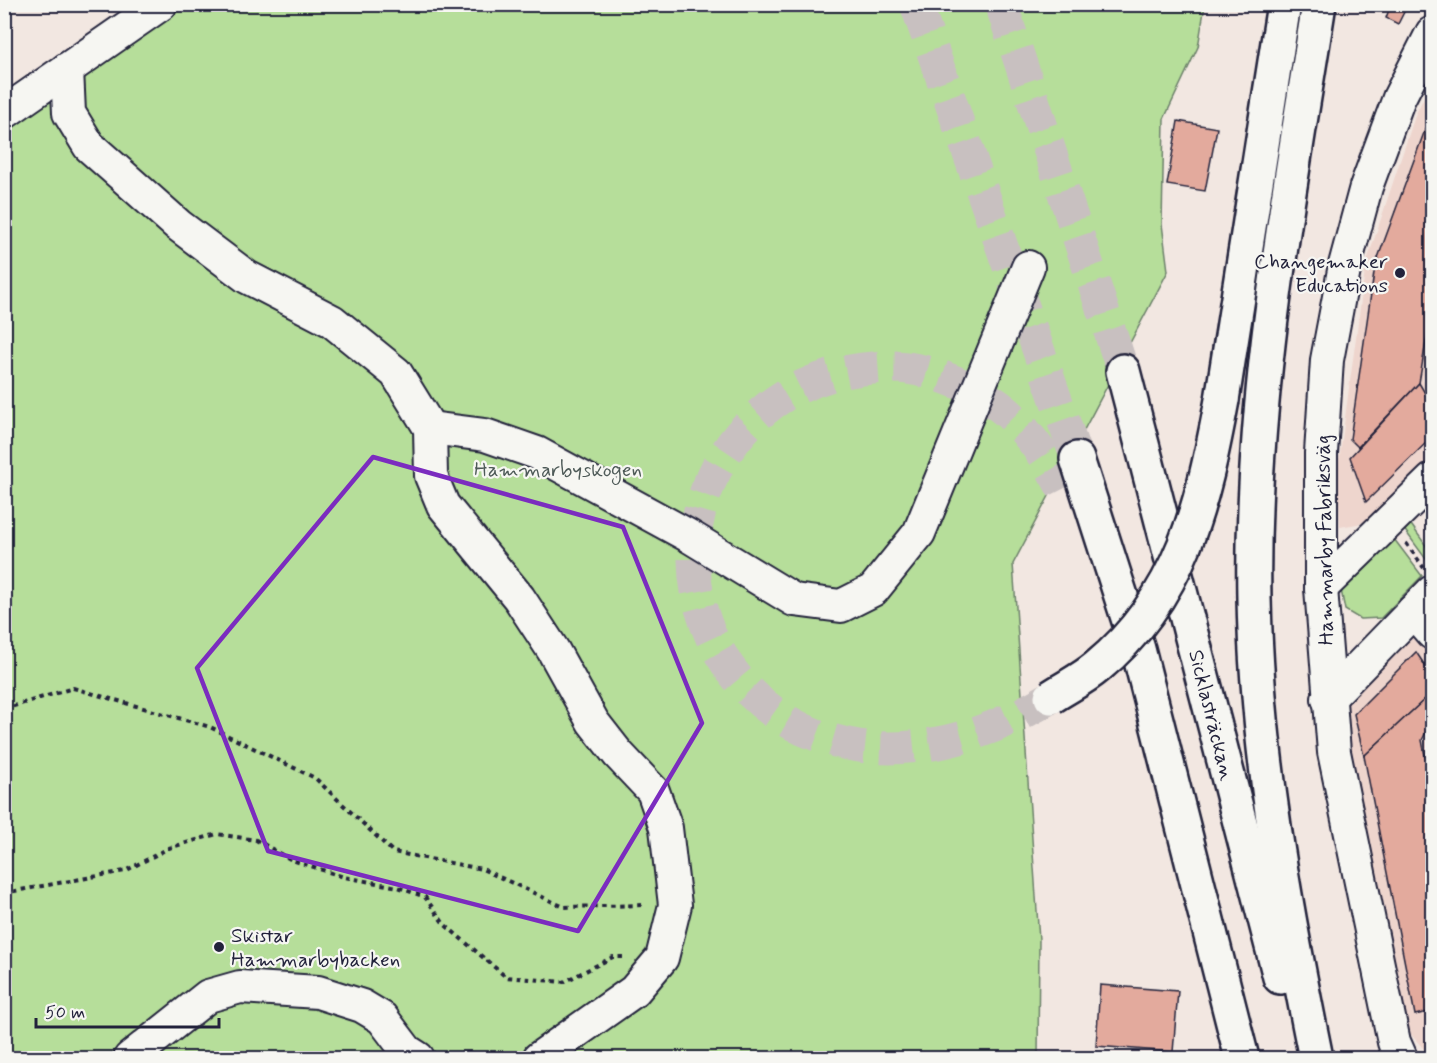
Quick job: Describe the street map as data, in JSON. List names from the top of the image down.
{
  "streets": {
    "highway": ["Sicklasträckan"],
    "street": ["Hammarby Fabriksväg"]
  },
  "parks": ["Hammarbyskogen"],
  "places": ["Changemaker Educations", "Skistar Hammarbybacken"],
  "scale_bar": "50 m"
}
